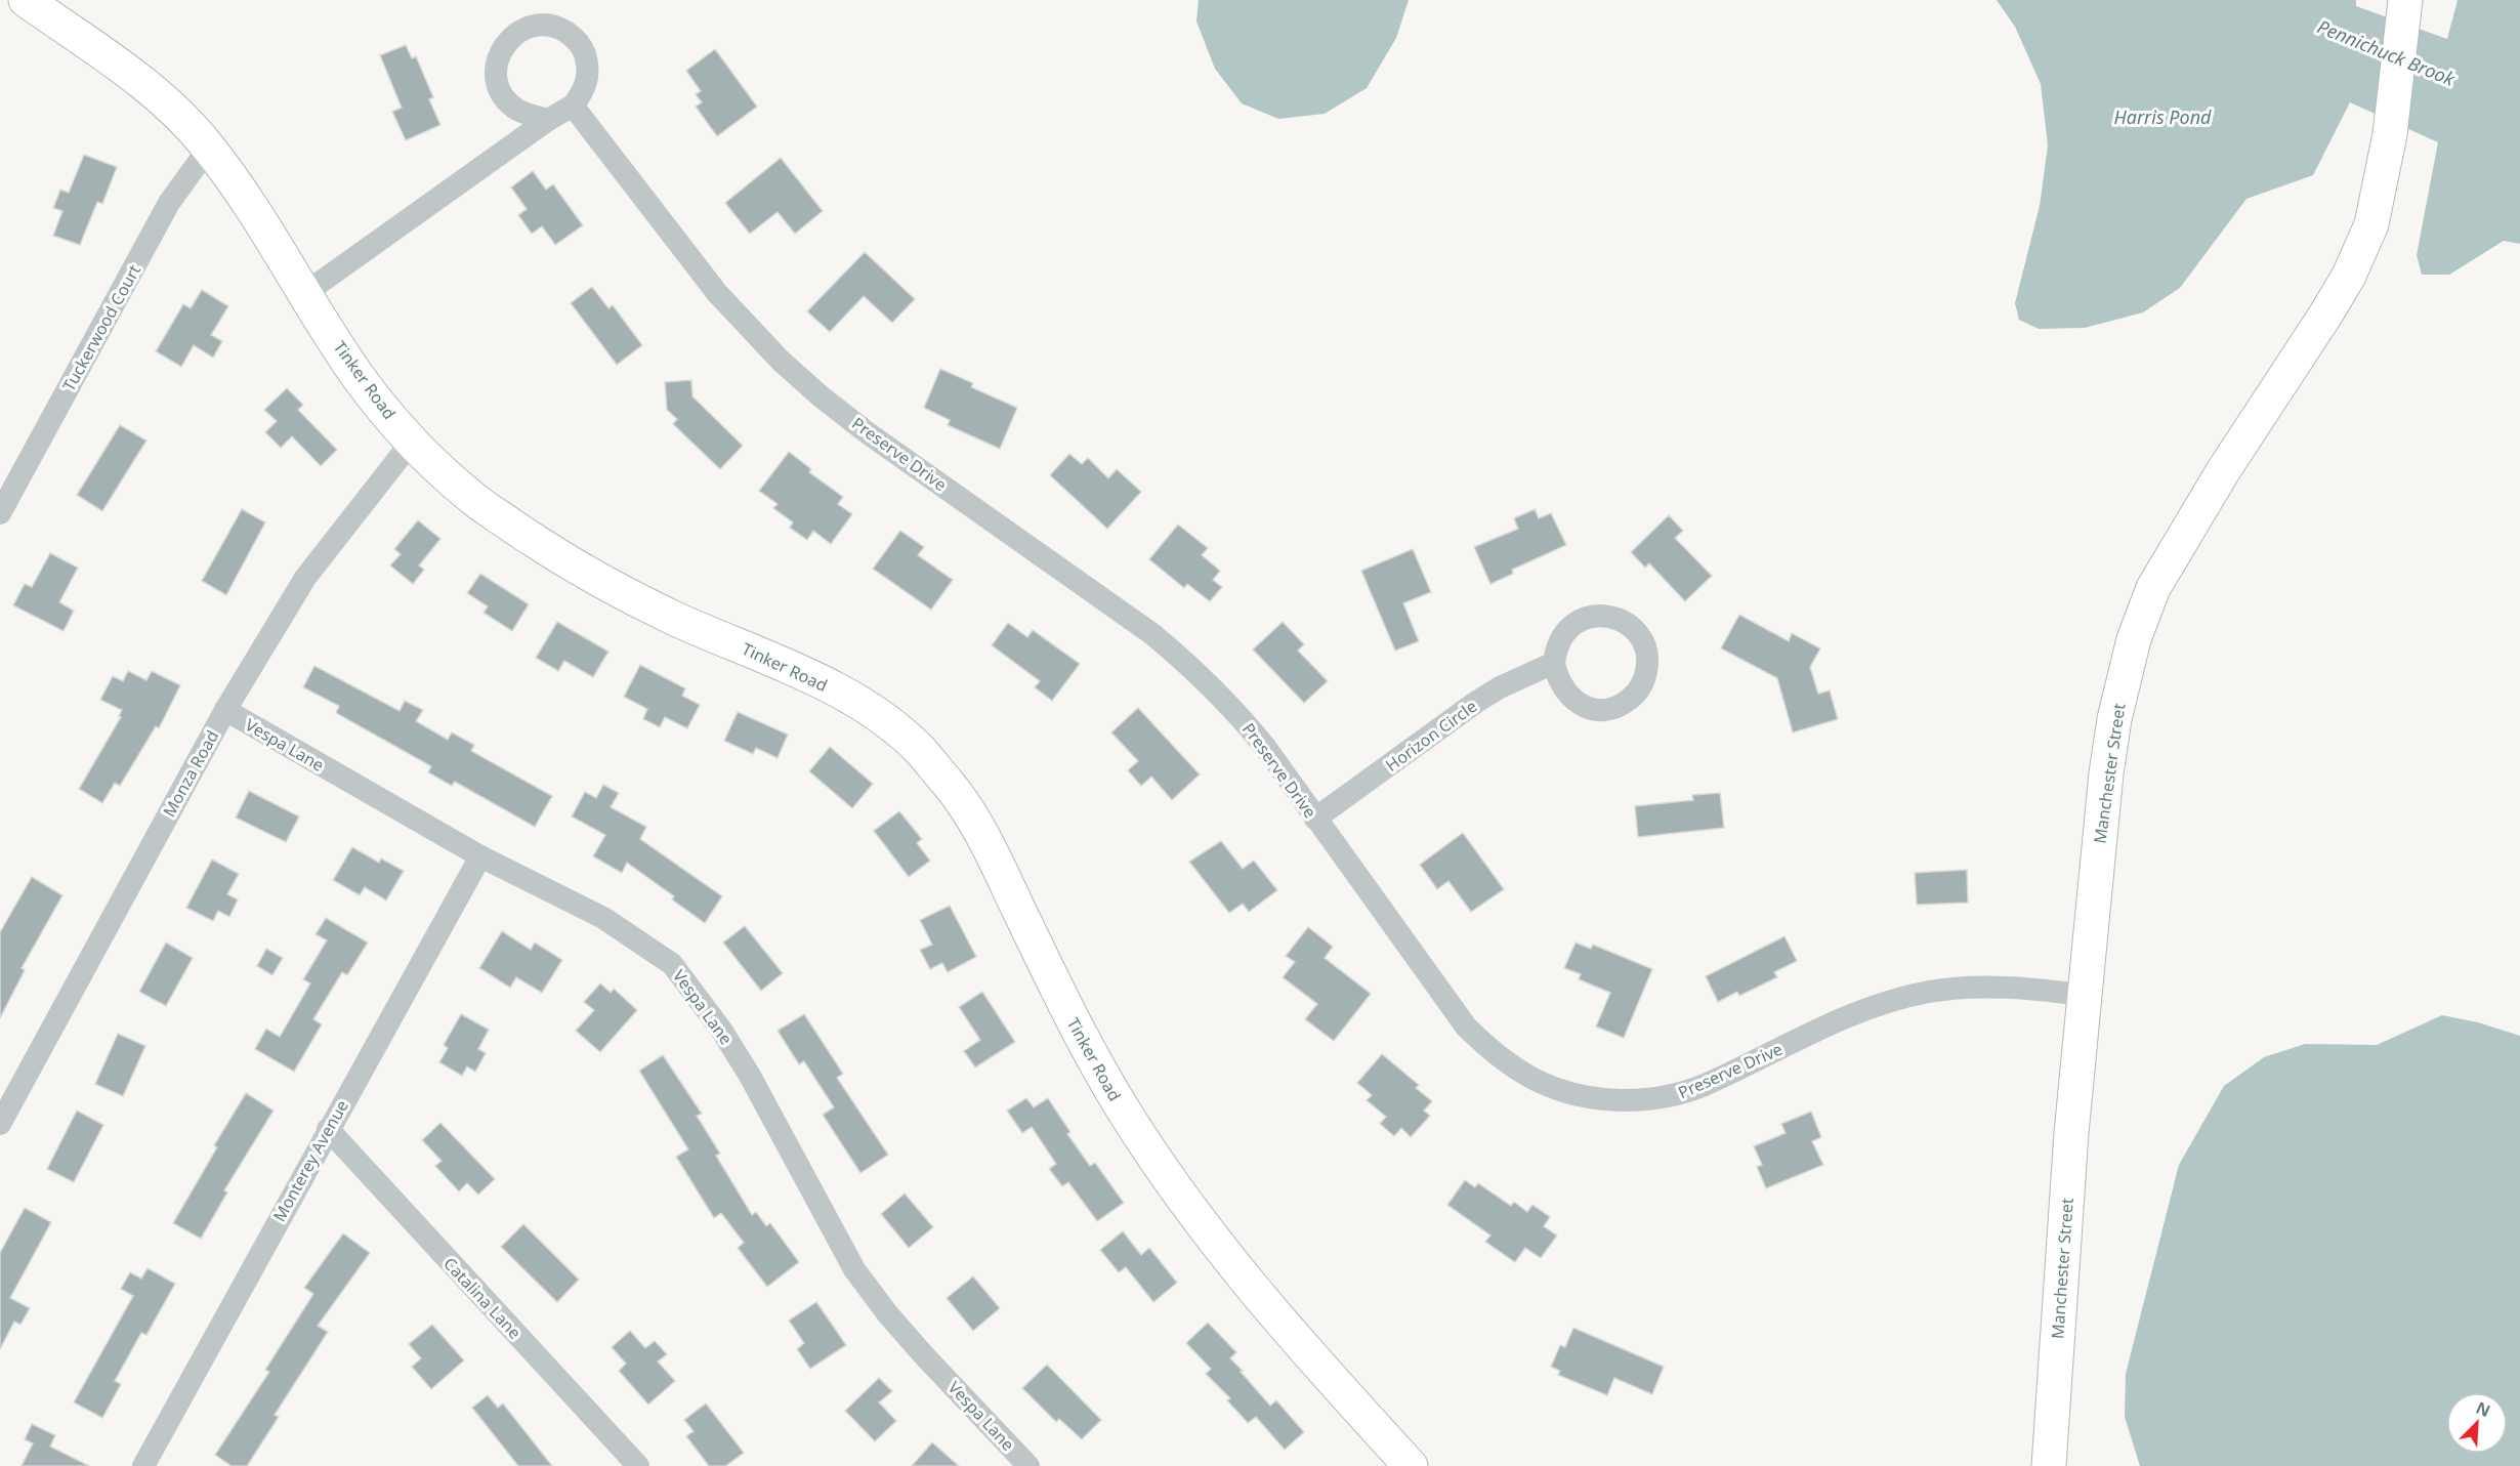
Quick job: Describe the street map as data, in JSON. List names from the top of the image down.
{
  "streets": {
    "street": [
      "Tuckerwood Court",
      "Tinker Road",
      "Preserve Drive",
      "Horizon Circle",
      "Vespa Lane",
      "Monza Road",
      "Manchester Street",
      "Monterey Avenue",
      "Catalina Lane"
    ]
  },
  "crossings": [
    ["Tuckerwood Court", "Tinker Road"],
    ["Tinker Road", "Monza Road"],
    ["Preserve Drive", "Horizon Circle"],
    ["Preserve Drive", "Manchester Street"],
    ["Vespa Lane", "Monza Road"],
    ["Vespa Lane", "Monterey Avenue"],
    ["Monterey Avenue", "Catalina Lane"]
  ],
  "water": ["Pennichuck Brook", "Harris Pond"],
  "north": "top right"
}
